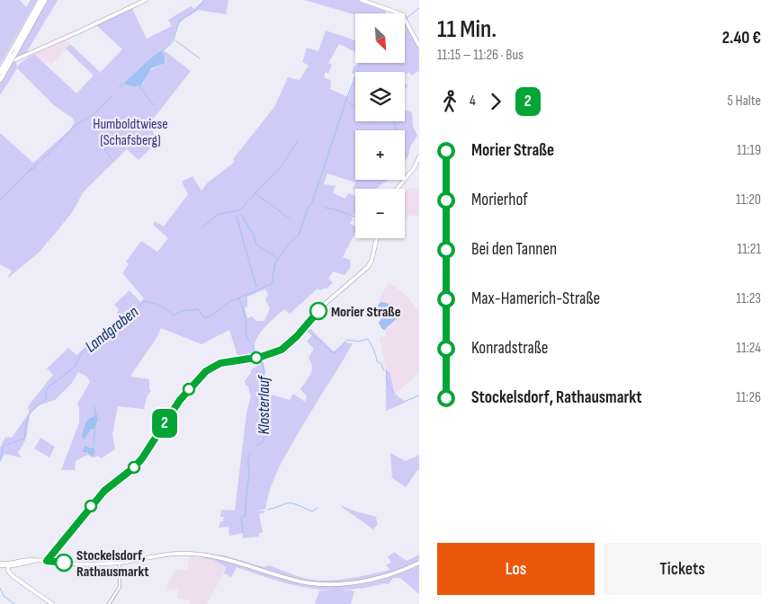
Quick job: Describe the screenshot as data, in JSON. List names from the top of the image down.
{
  "water": ["Landgraben", "Klosterlauf"],
  "parks": ["Humboldtwiese (Schafsberg)"],
  "places": ["Morier Straße", "Stockelsdorf, Rathausmarkt"],
  "lines": ["bus line 2"],
  "north": "bottom right",
  "page": {
    "on_map": "2",
    "heading": ["11 Min.", "11:15 – 11:26 · Bus", "2.40 €"],
    "map_buttons": ["+", "−"],
    "legs": ["4", "2", "5 Halte"],
    "list": [
      {
        "name": "Morier Straße",
        "value": "11:19"
      },
      {
        "name": "Morierhof",
        "value": "11:20"
      },
      {
        "name": "Bei den Tannen",
        "value": "11:21"
      },
      {
        "name": "Max-Hamerich-Straße",
        "value": "11:23"
      },
      {
        "name": "Konradstraße",
        "value": "11:24"
      },
      {
        "name": "Stockelsdorf, Rathausmarkt",
        "value": "11:26"
      }
    ],
    "buttons": ["Los", "Tickets"]
  }
}
